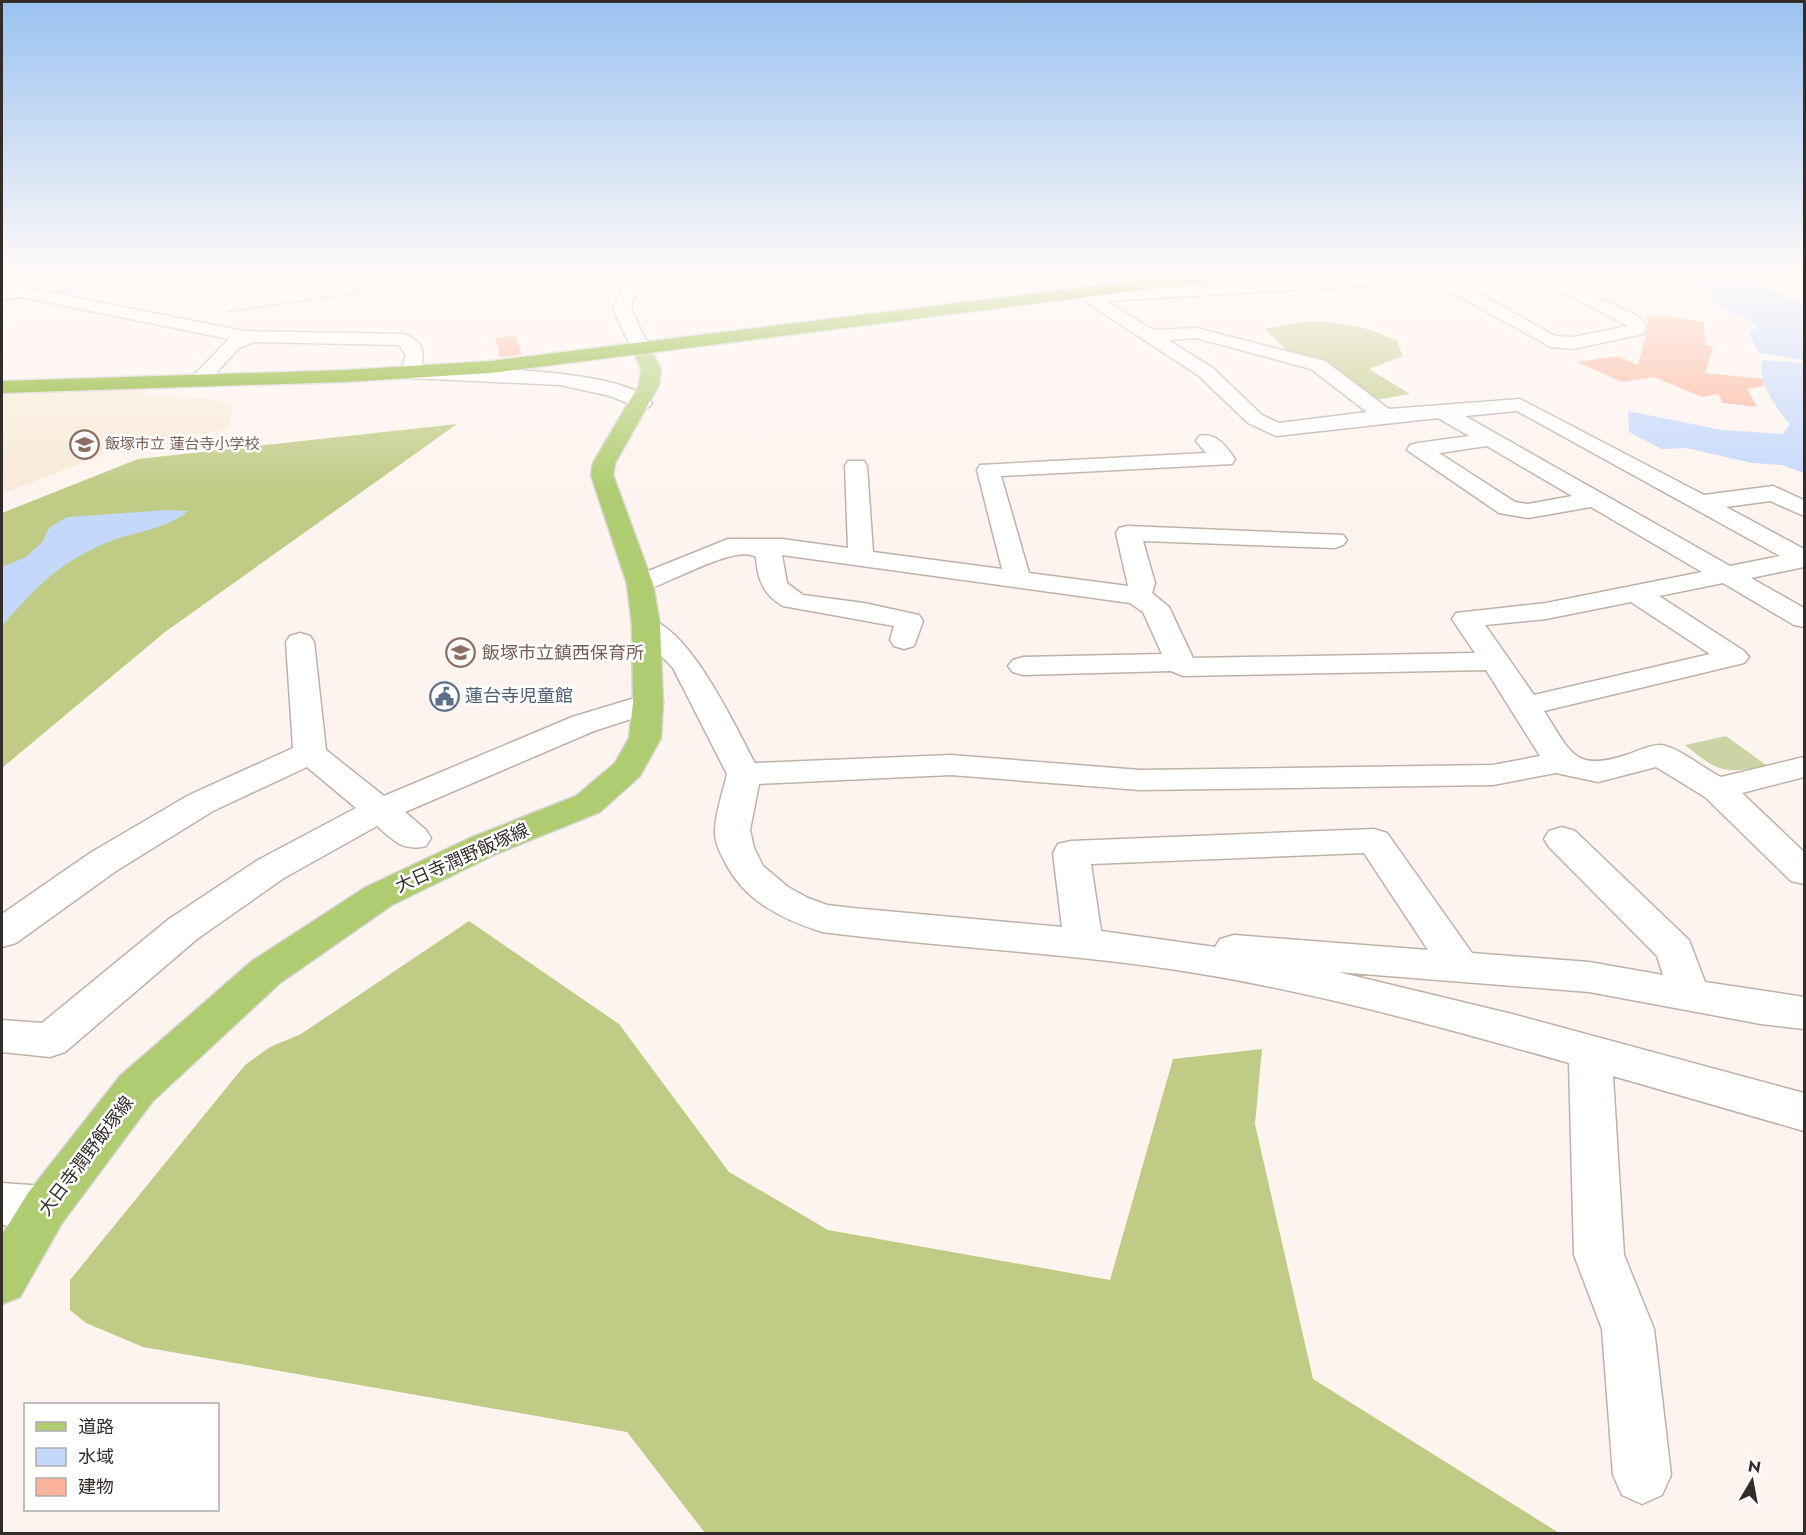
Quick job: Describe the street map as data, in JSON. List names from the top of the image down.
{
  "streets": {
    "main road": ["大日寺潤野飯塚線"]
  },
  "places": {
    "school or university": ["飯塚市立 蓮台寺小学校", "飯塚市立鎮西保育所"],
    "public building": ["蓮台寺児童館"]
  },
  "legend": ["道路", "水域", "建物"],
  "north": "top"
}
